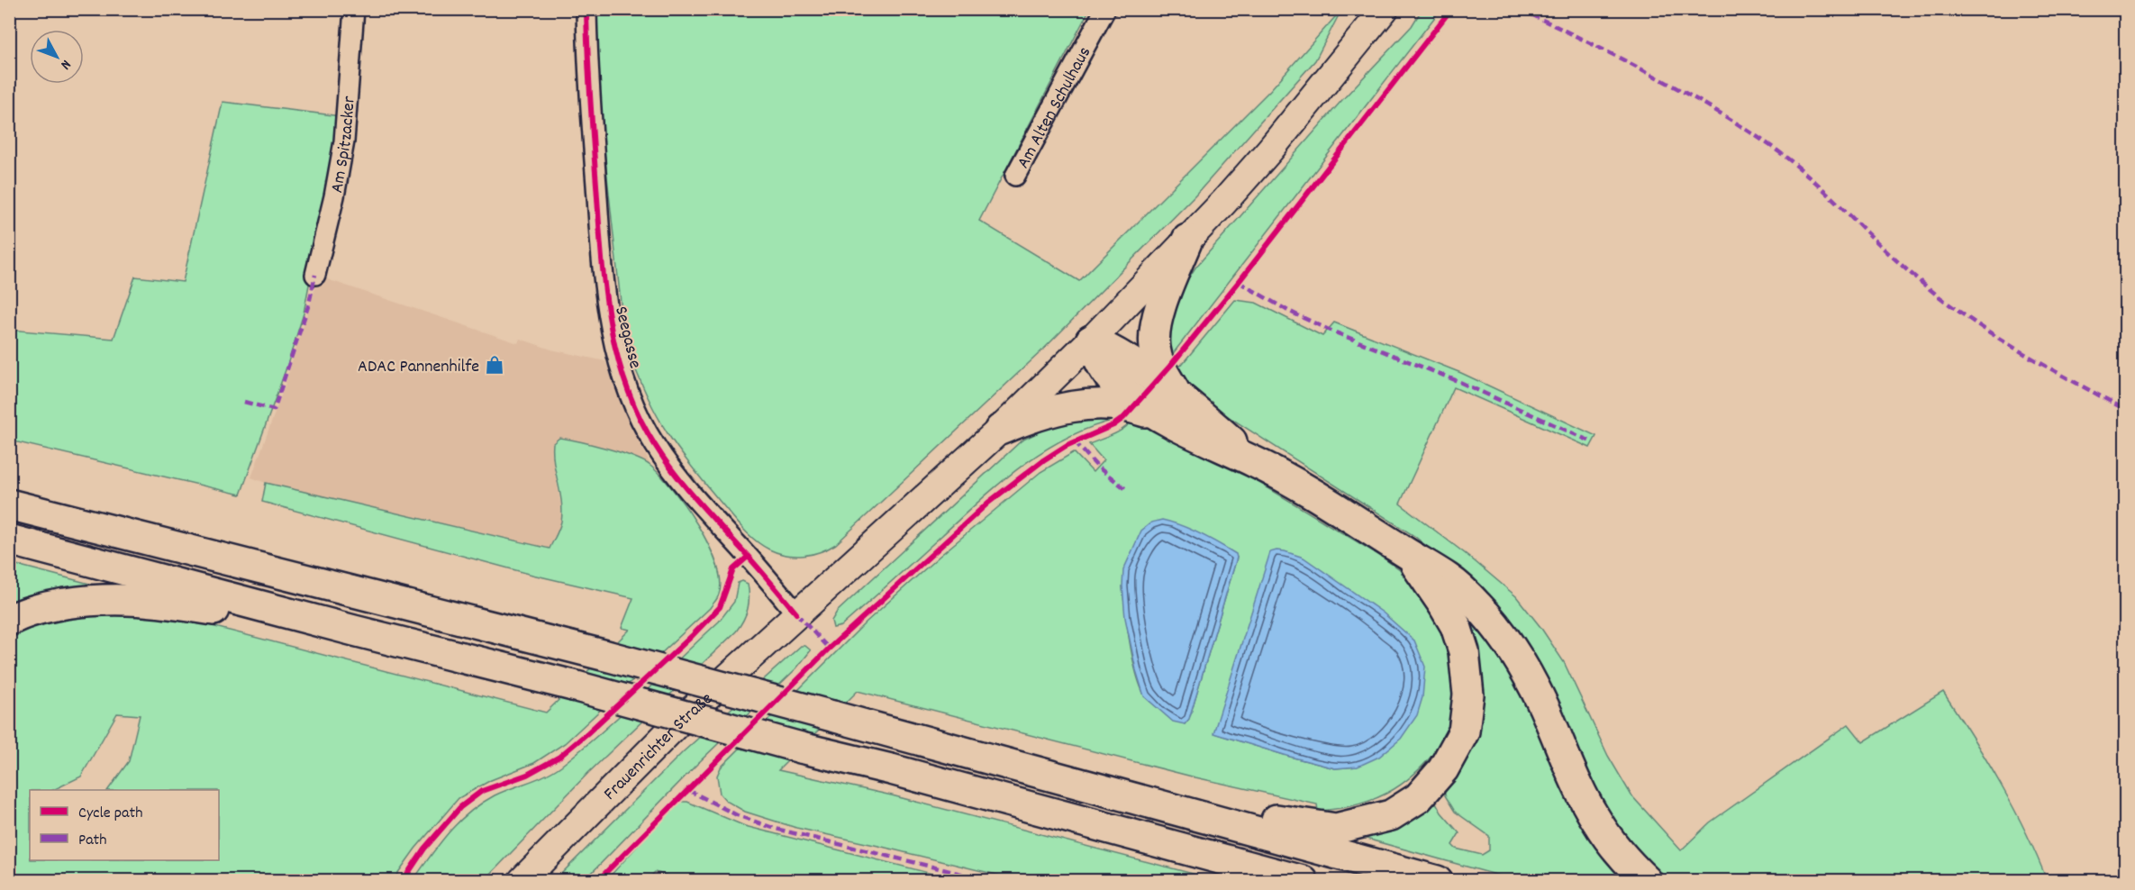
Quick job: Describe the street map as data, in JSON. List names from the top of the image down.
{
  "streets": {
    "main road": ["Frauenrichter Straße"],
    "street": ["Am Alten Schulhaus", "Am Spitzacker", "Seegasse"]
  },
  "crossings": [
    ["Seegasse", "Frauenrichter Straße"]
  ],
  "places": {
    "shop": ["ADAC Pannenhilfe"]
  },
  "legend": ["Cycle path", "Path"],
  "north": "bottom right"
}
